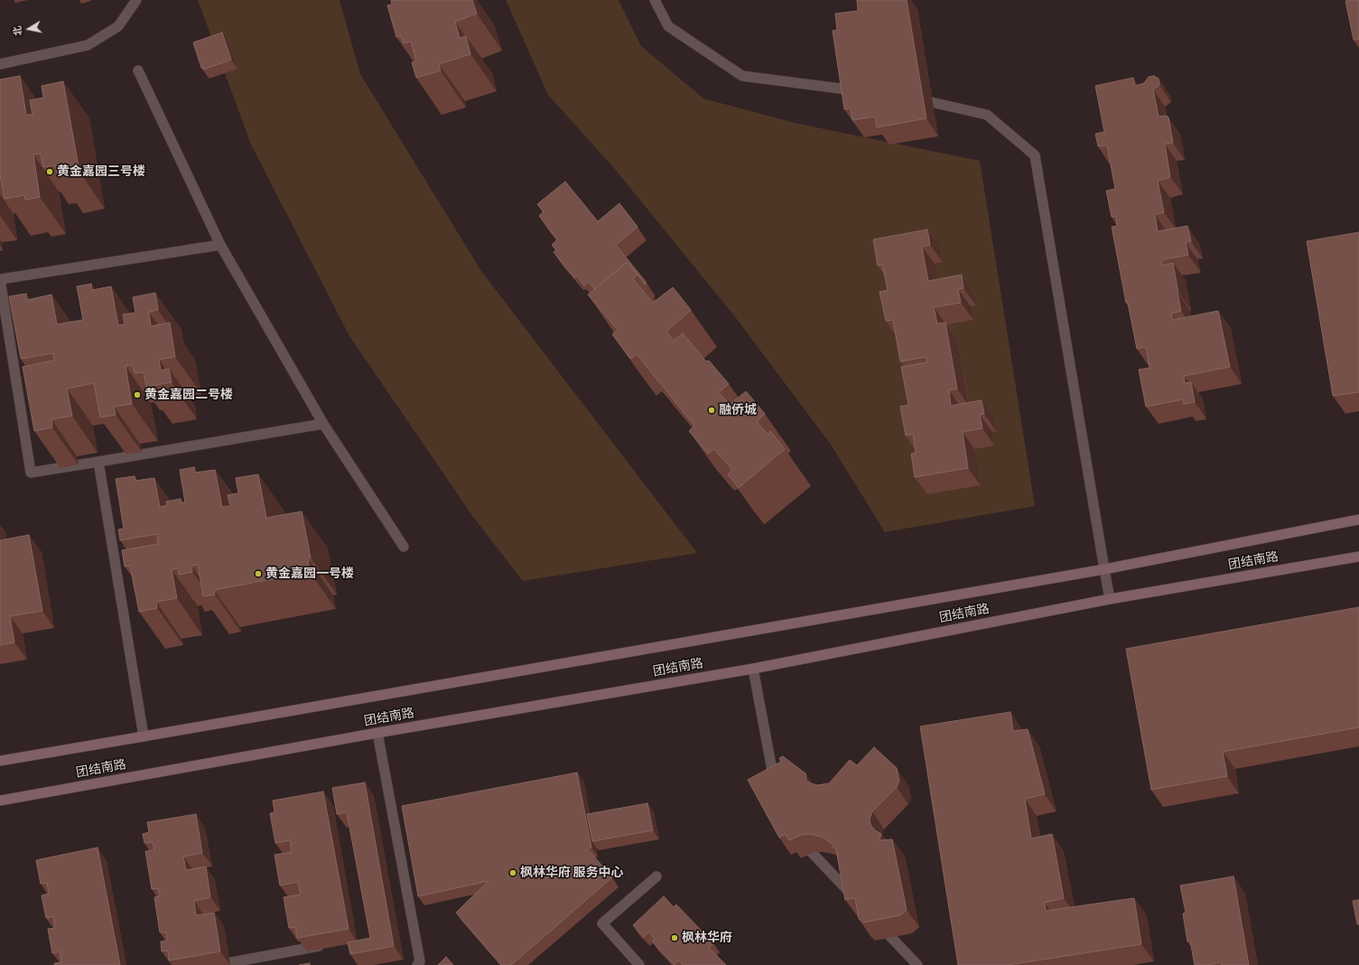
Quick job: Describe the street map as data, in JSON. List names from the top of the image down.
{
  "streets": {
    "main road": ["团结南路"]
  },
  "places": [
    "黄金嘉园三号楼",
    "黄金嘉园二号楼",
    "融侨城",
    "黄金嘉园一号楼",
    "枫林华府 服务中心",
    "枫林华府"
  ],
  "north": "left"
}
